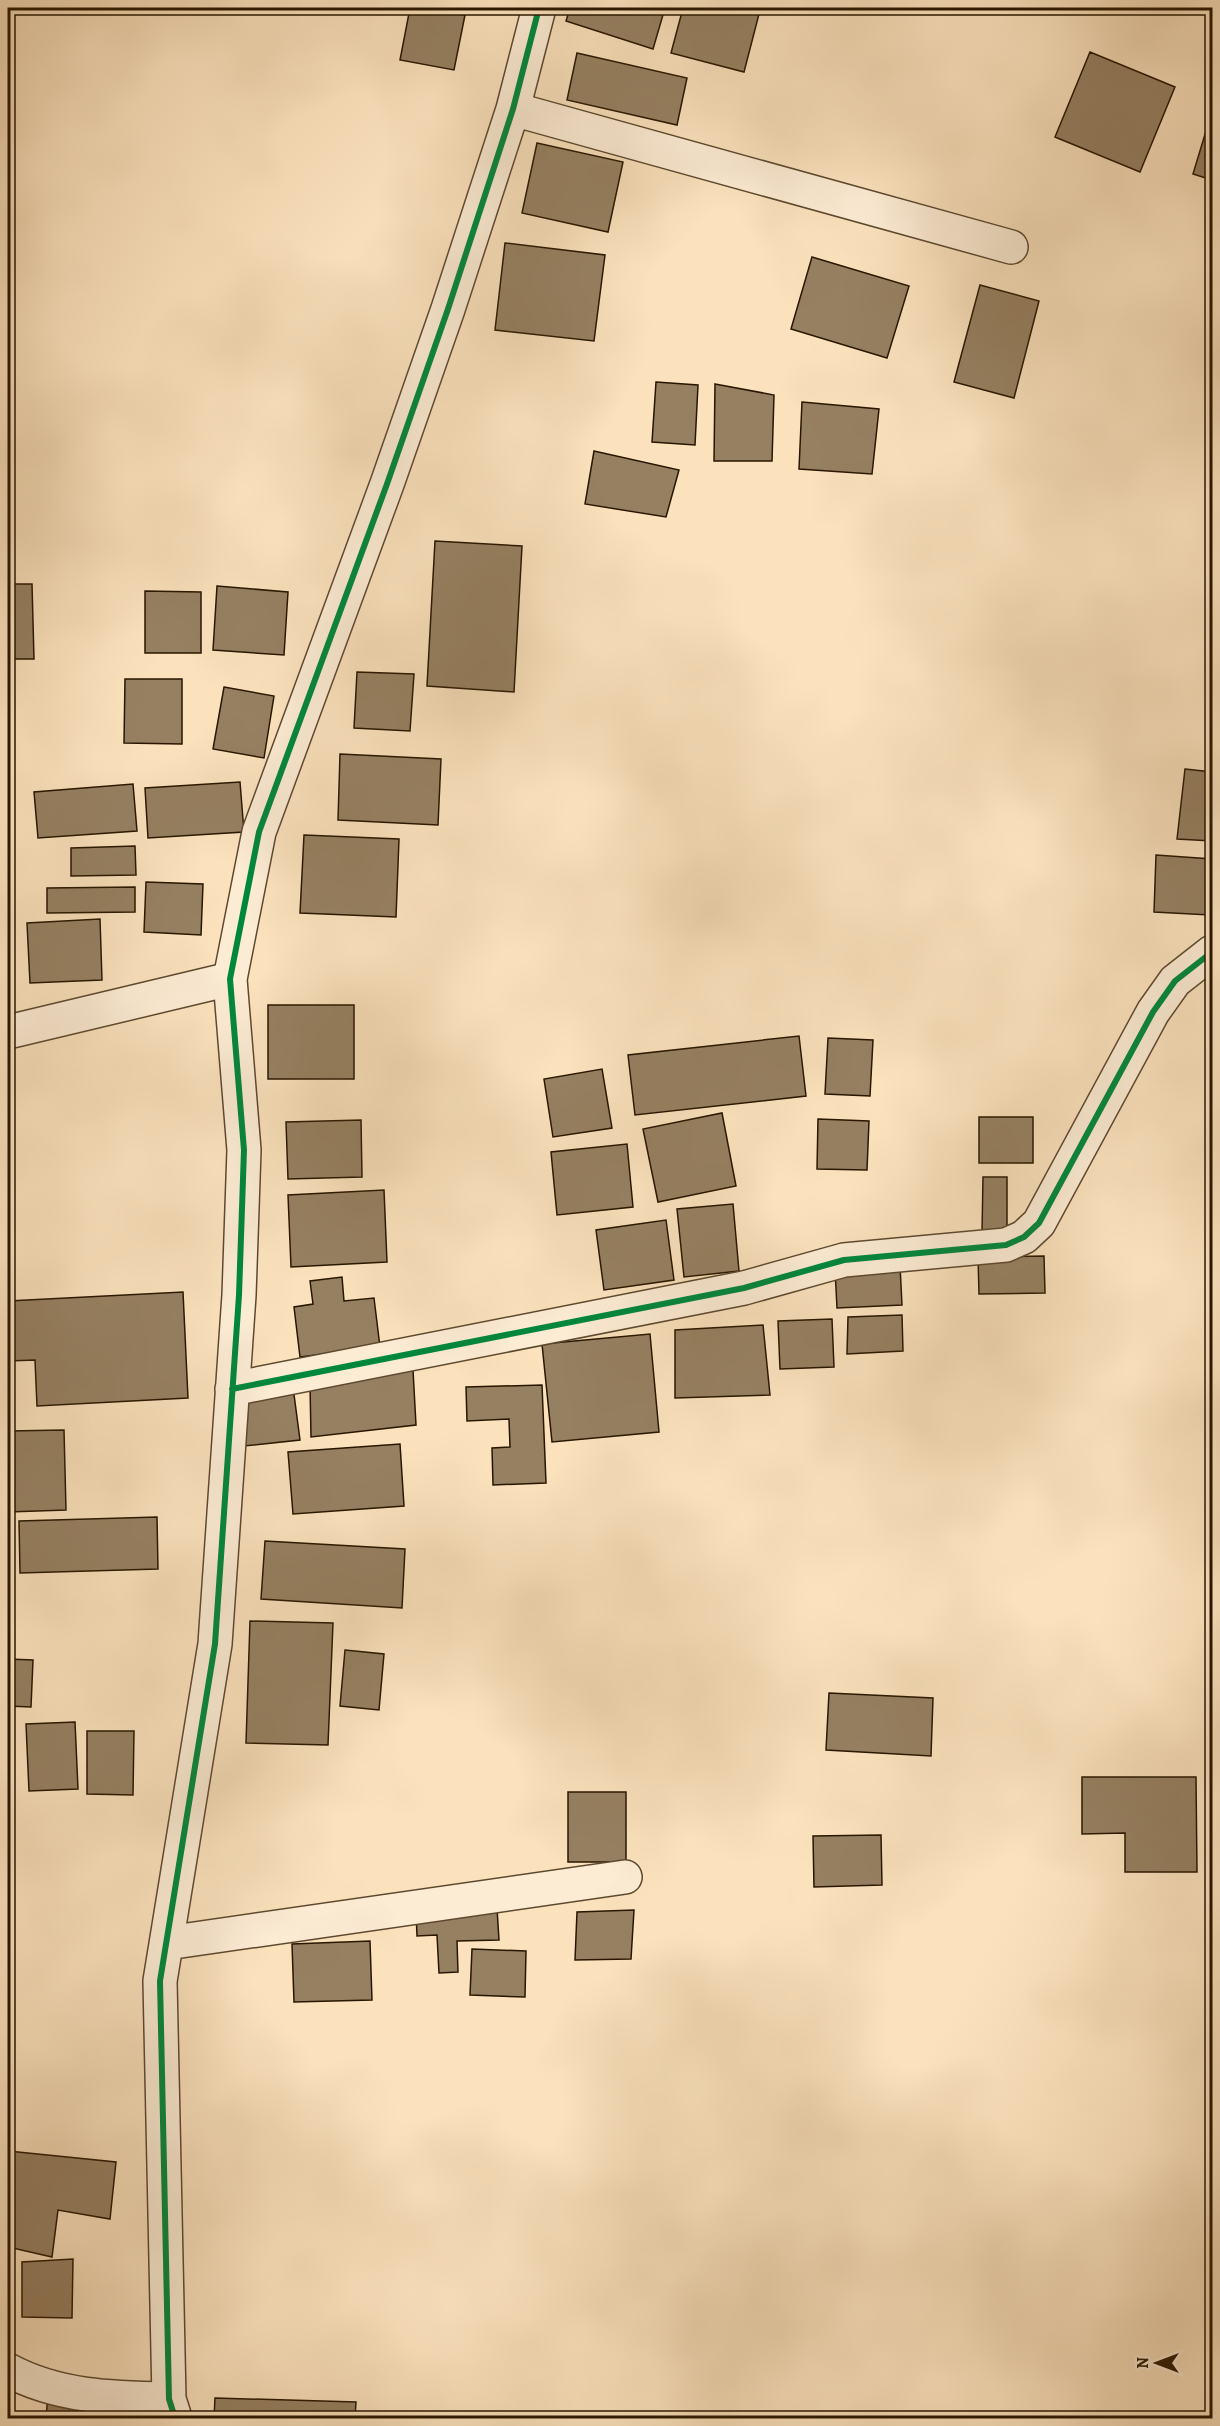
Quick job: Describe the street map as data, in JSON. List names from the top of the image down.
{
  "north": "left"
}
